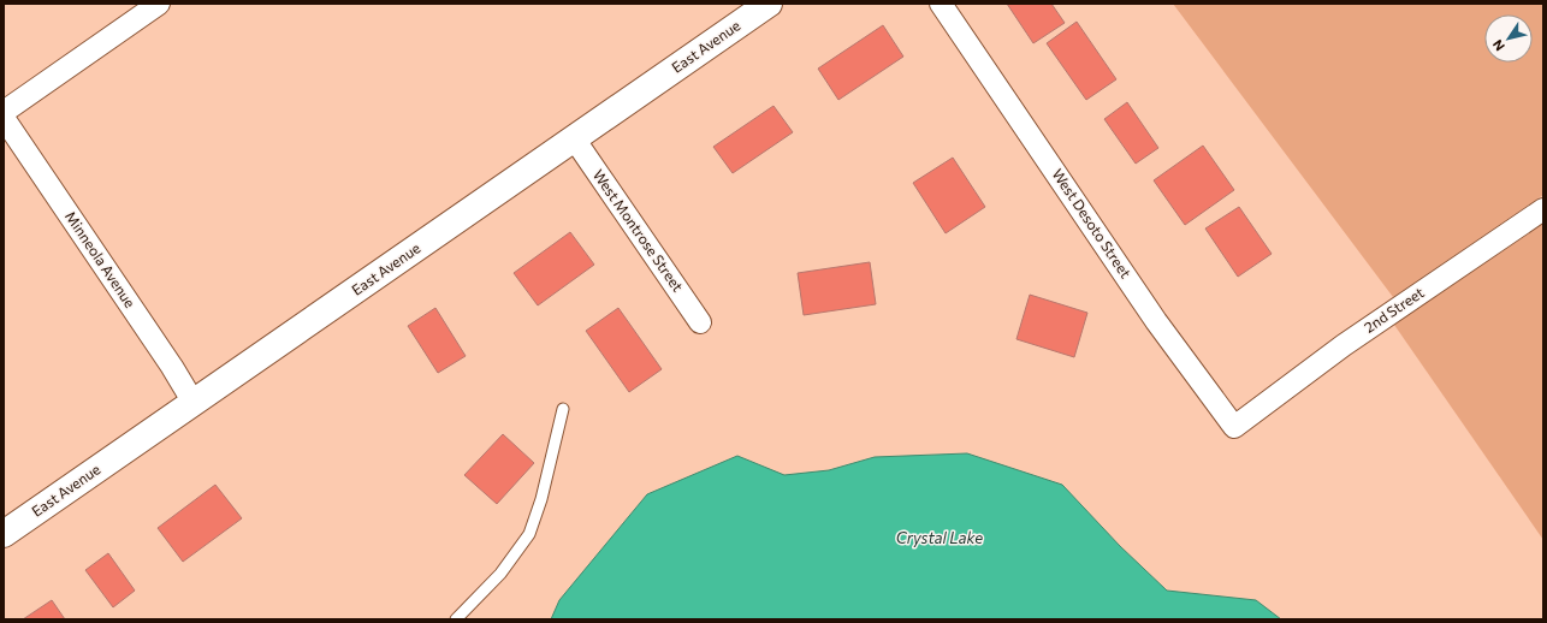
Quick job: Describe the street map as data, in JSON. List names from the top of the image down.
{
  "streets": {
    "street": [
      "East Avenue",
      "West Desoto Street",
      "West Montrose Street",
      "Minneola Avenue",
      "2nd Street"
    ]
  },
  "crossings": [
    ["East Avenue", "West Montrose Street"],
    ["East Avenue", "Minneola Avenue"],
    ["West Desoto Street", "2nd Street"]
  ],
  "water": ["Crystal Lake"],
  "north": "bottom left"
}
